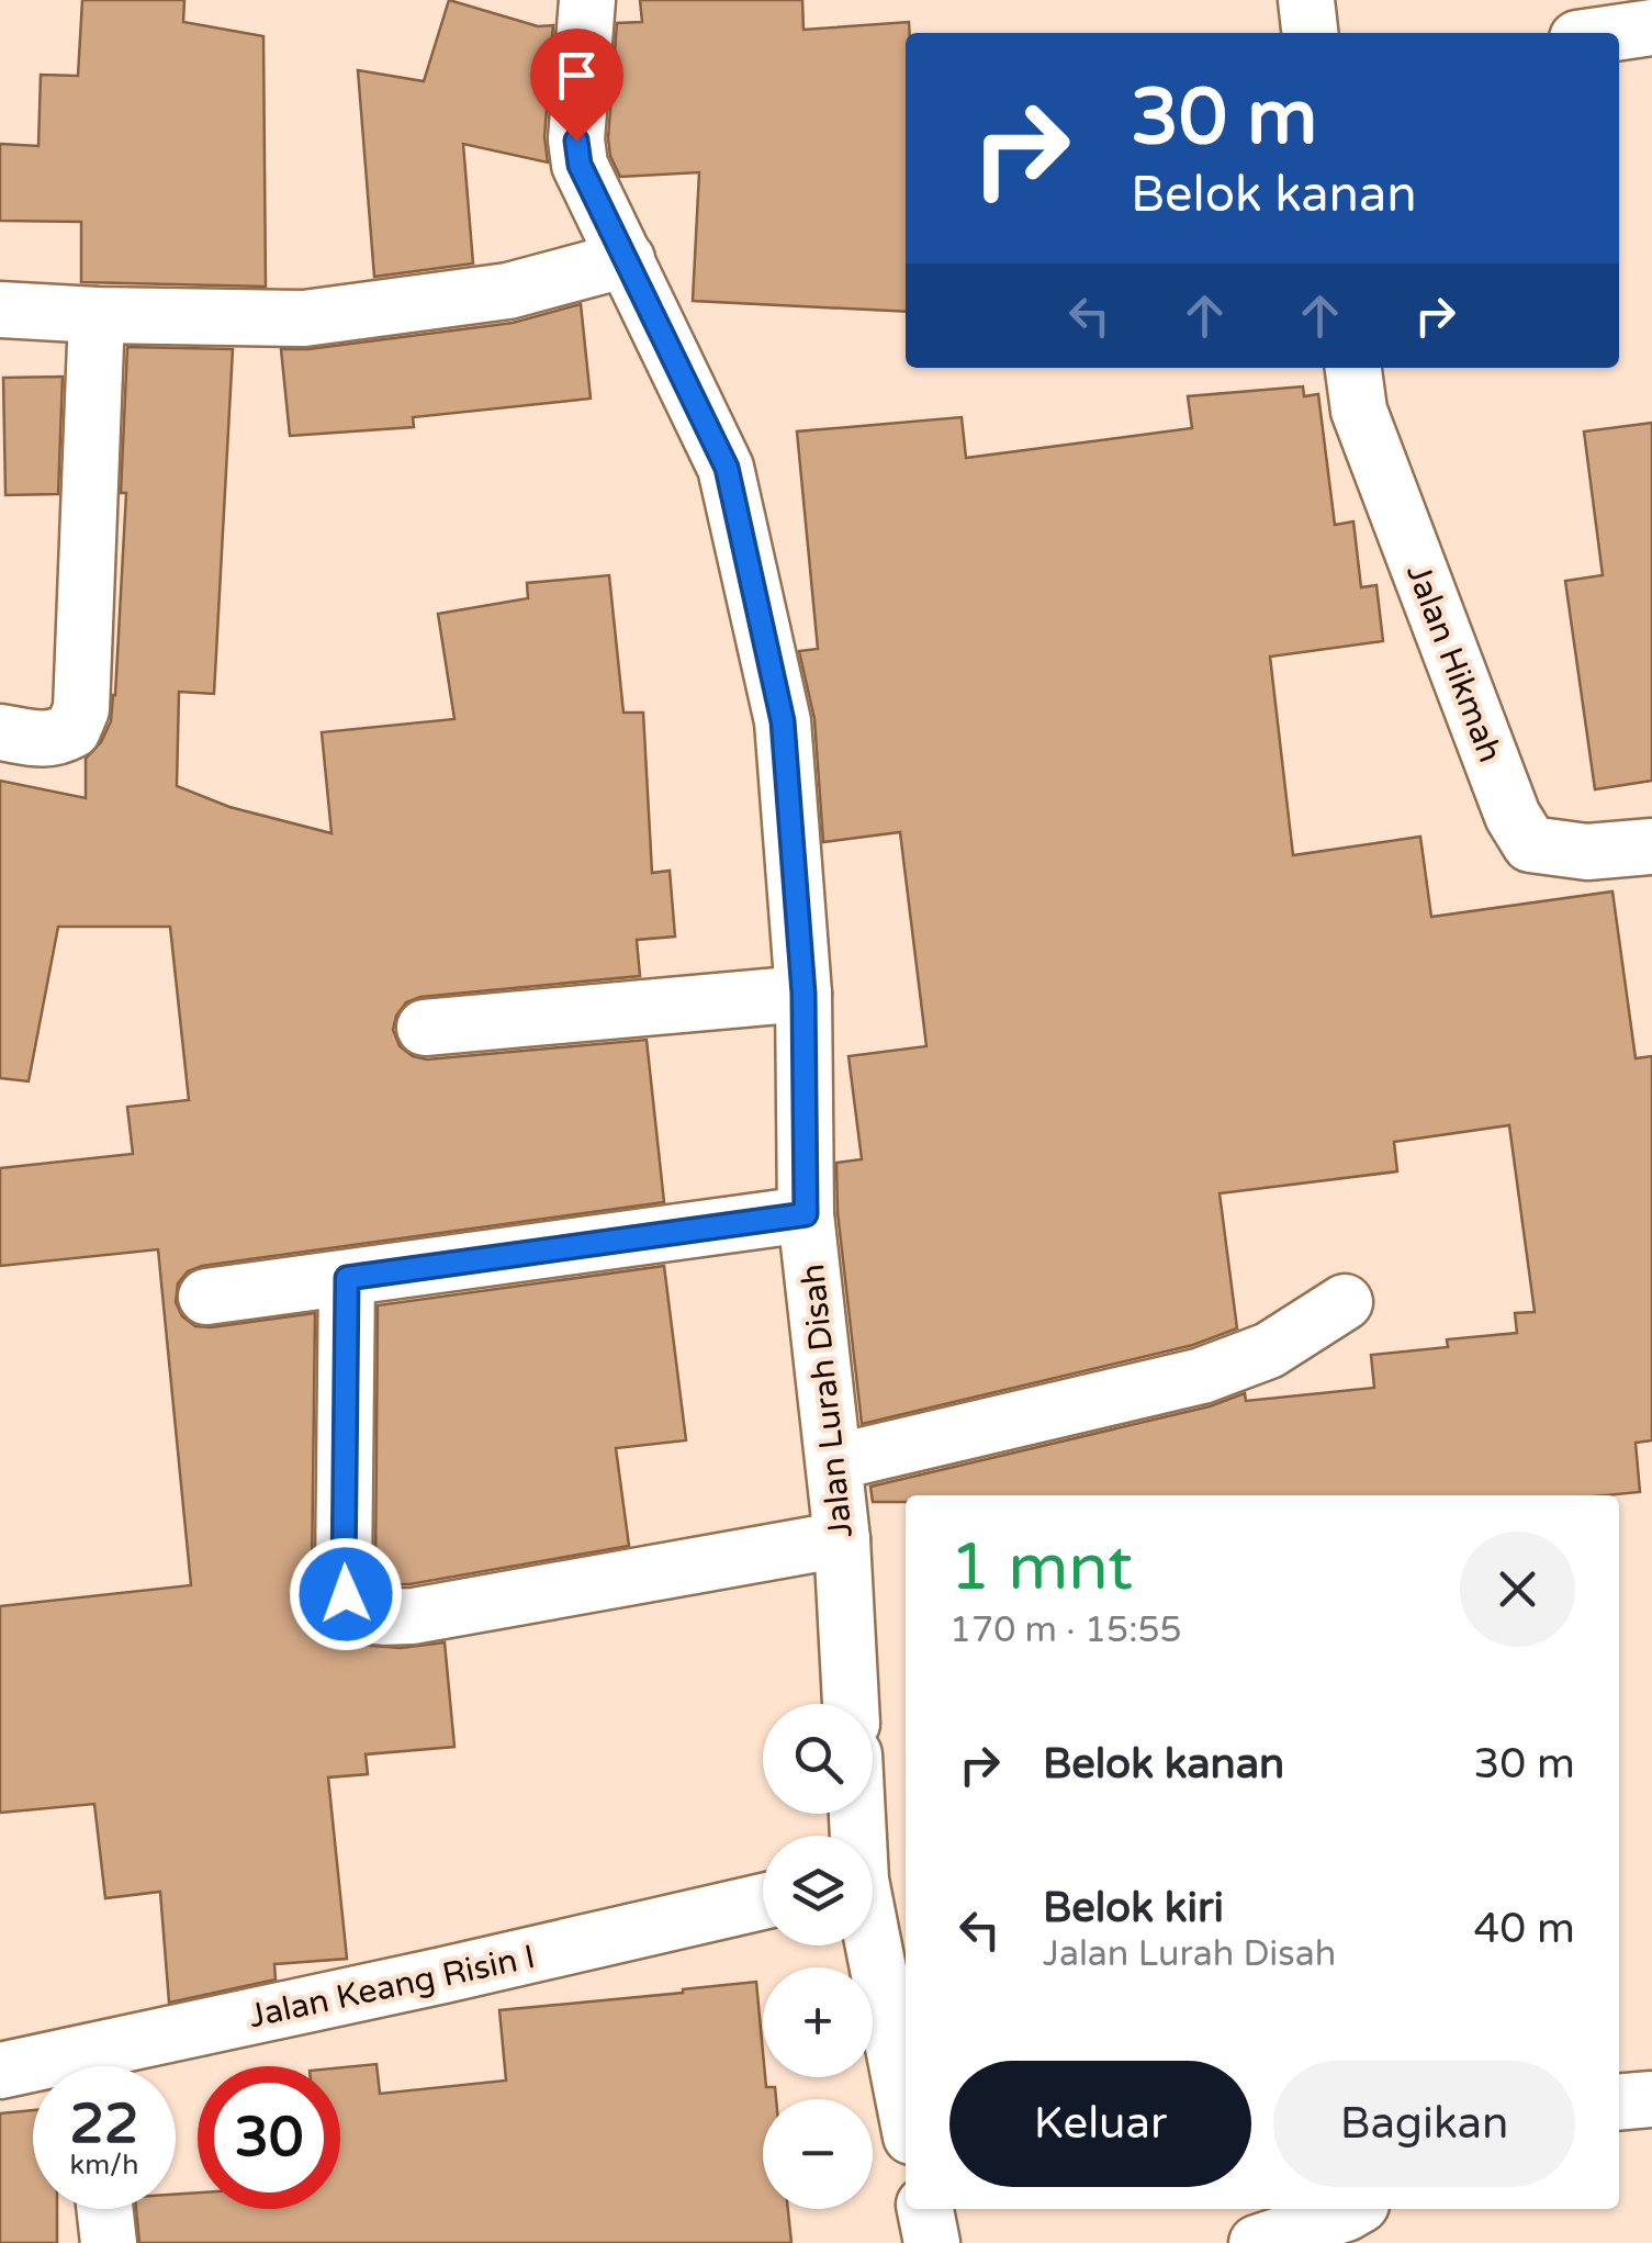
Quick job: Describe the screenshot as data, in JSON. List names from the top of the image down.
{
  "streets": {
    "street": ["Jalan Hikmah", "Jalan Lurah Disah", "Jalan Keang Risin I"]
  },
  "page": {
    "turn": ["30 m", "Belok kanan"],
    "heading": ["1 mnt", "170 m · 15:55"],
    "list": [
      {
        "name": "Belok kanan",
        "value": "30 m"
      },
      {
        "name": "Belok kiri",
        "note": "Jalan Lurah Disah",
        "value": "40 m"
      }
    ],
    "map_buttons": ["+", "−"],
    "buttons": ["Keluar", "Bagikan"],
    "speed": "22 km/h",
    "limit": "30"
  }
}
